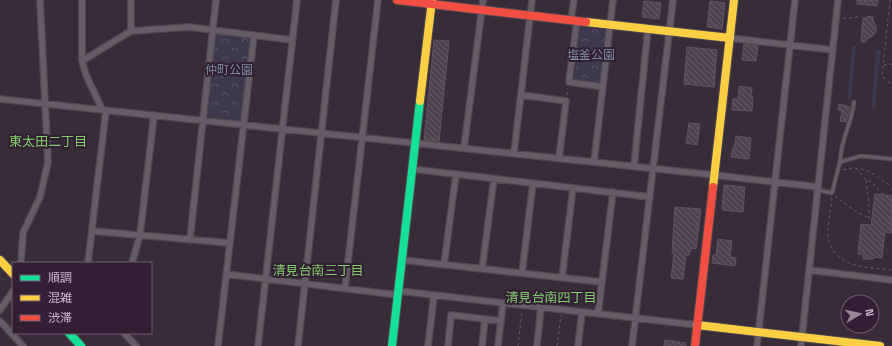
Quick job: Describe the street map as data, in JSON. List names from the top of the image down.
{
  "districts": ["東太田二丁目", "清見台南三丁目", "清見台南四丁目"],
  "parks": ["塩釜公園", "仲町公園"],
  "legend": ["順調", "混雑", "渋滞"],
  "north": "right"
}
